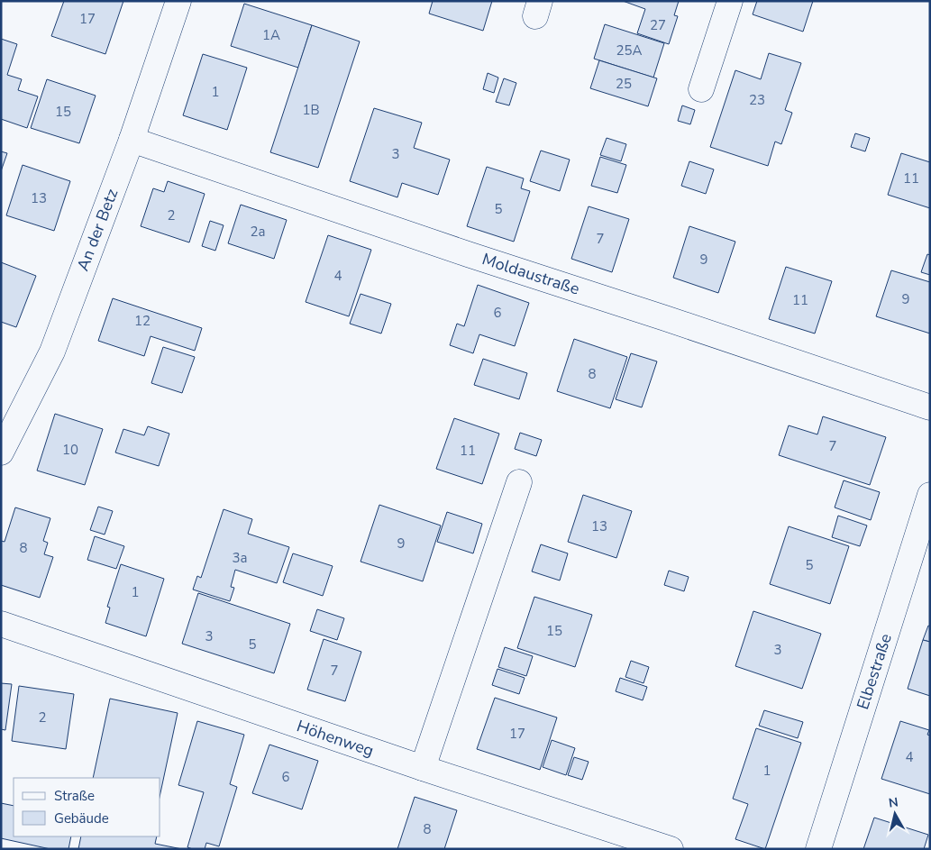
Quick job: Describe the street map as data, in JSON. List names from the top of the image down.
{
  "streets": {
    "street": [
      "An der Betz",
      "Moldaustraße",
      "Elbestraße",
      "Höhenweg"
    ]
  },
  "crossings": [
    ["An der Betz", "Moldaustraße"]
  ],
  "house_numbers": [
    "17",
    "27",
    "1A",
    "25A",
    "25",
    "1",
    "23",
    "1B",
    "15",
    "3",
    "11",
    "13",
    "5",
    "2",
    "2a",
    "7",
    "9",
    "4",
    "9",
    "11",
    "6",
    "12",
    "8",
    "7",
    "10",
    "11",
    "13",
    "9",
    "8",
    "3a",
    "5",
    "1",
    "15",
    "3",
    "5",
    "3",
    "7",
    "2",
    "17",
    "4",
    "1",
    "6",
    "8"
  ],
  "legend": ["Straße", "Gebäude"],
  "north": "top"
}
